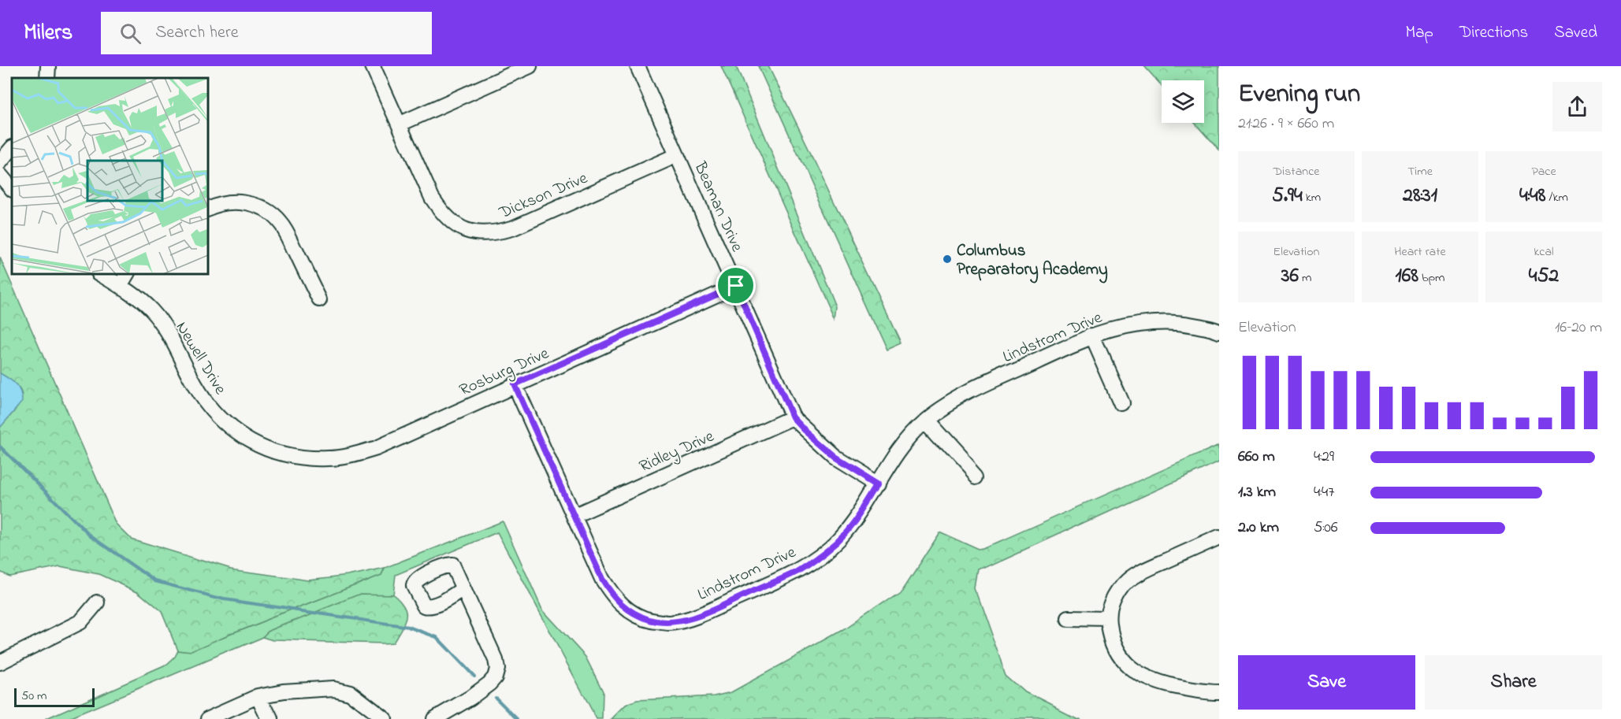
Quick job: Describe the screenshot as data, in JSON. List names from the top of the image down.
{
  "streets": {
    "street": [
      "Dickson Drive",
      "Beaman Drive",
      "Lindstrom Drive",
      "Newell Drive",
      "Rosburg Drive",
      "Ridley Drive"
    ]
  },
  "crossings": [
    ["Dickson Drive", "Beaman Drive"],
    ["Beaman Drive", "Lindstrom Drive"],
    ["Beaman Drive", "Rosburg Drive"],
    ["Beaman Drive", "Ridley Drive"],
    ["Lindstrom Drive", "Rosburg Drive"],
    ["Lindstrom Drive", "Ridley Drive"],
    ["Newell Drive", "Rosburg Drive"]
  ],
  "places": ["Columbus Preparatory Academy"],
  "scale_bar": "50 m",
  "page": {
    "header": "Milers",
    "search": "Search here",
    "nav": ["Map", "Directions", "Saved"],
    "heading": ["Evening run", "21:26 · 9 × 660 m"],
    "stats": [
      ["Distance", "5.94 km"],
      ["Time", "28:31"],
      ["Pace", "4:48 /km"],
      ["Elevation", "36 m"],
      ["Heart rate", "168 bpm"],
      ["kcal", "452"]
    ],
    "chart": ["Elevation", "16–20 m"],
    "list": [
      {
        "name": "660 m",
        "note": "4:29"
      },
      {
        "name": "1.3 km",
        "note": "4:47"
      },
      {
        "name": "2.0 km",
        "note": "5:06"
      }
    ],
    "buttons": ["Save", "Share"],
    "scale": "50 m"
  }
}
